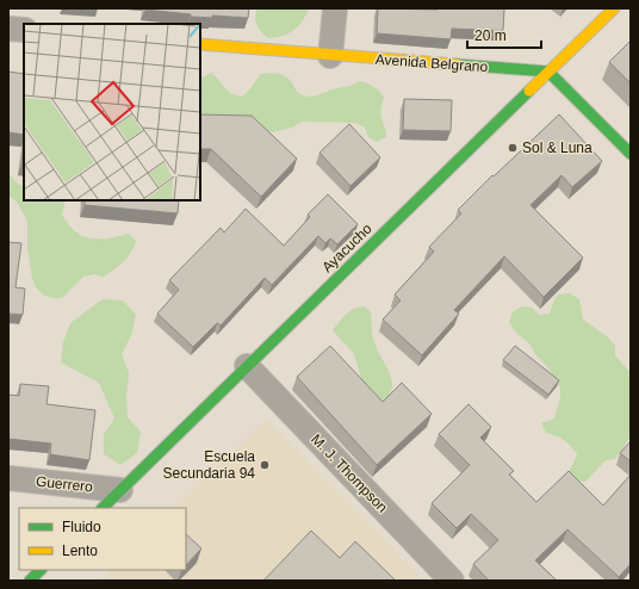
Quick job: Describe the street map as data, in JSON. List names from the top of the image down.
{
  "streets": {
    "street": [
      "Avenida Belgrano",
      "Ayacucho",
      "M. J. Thompson",
      "Guerrero"
    ]
  },
  "crossings": [
    ["Avenida Belgrano", "Ayacucho"],
    ["Ayacucho", "M. J. Thompson"],
    ["Ayacucho", "Guerrero"]
  ],
  "places": ["Sol & Luna", "Escuela Secundaria 94"],
  "legend": ["Fluido", "Lento"],
  "scale_bar": "20 m"
}
